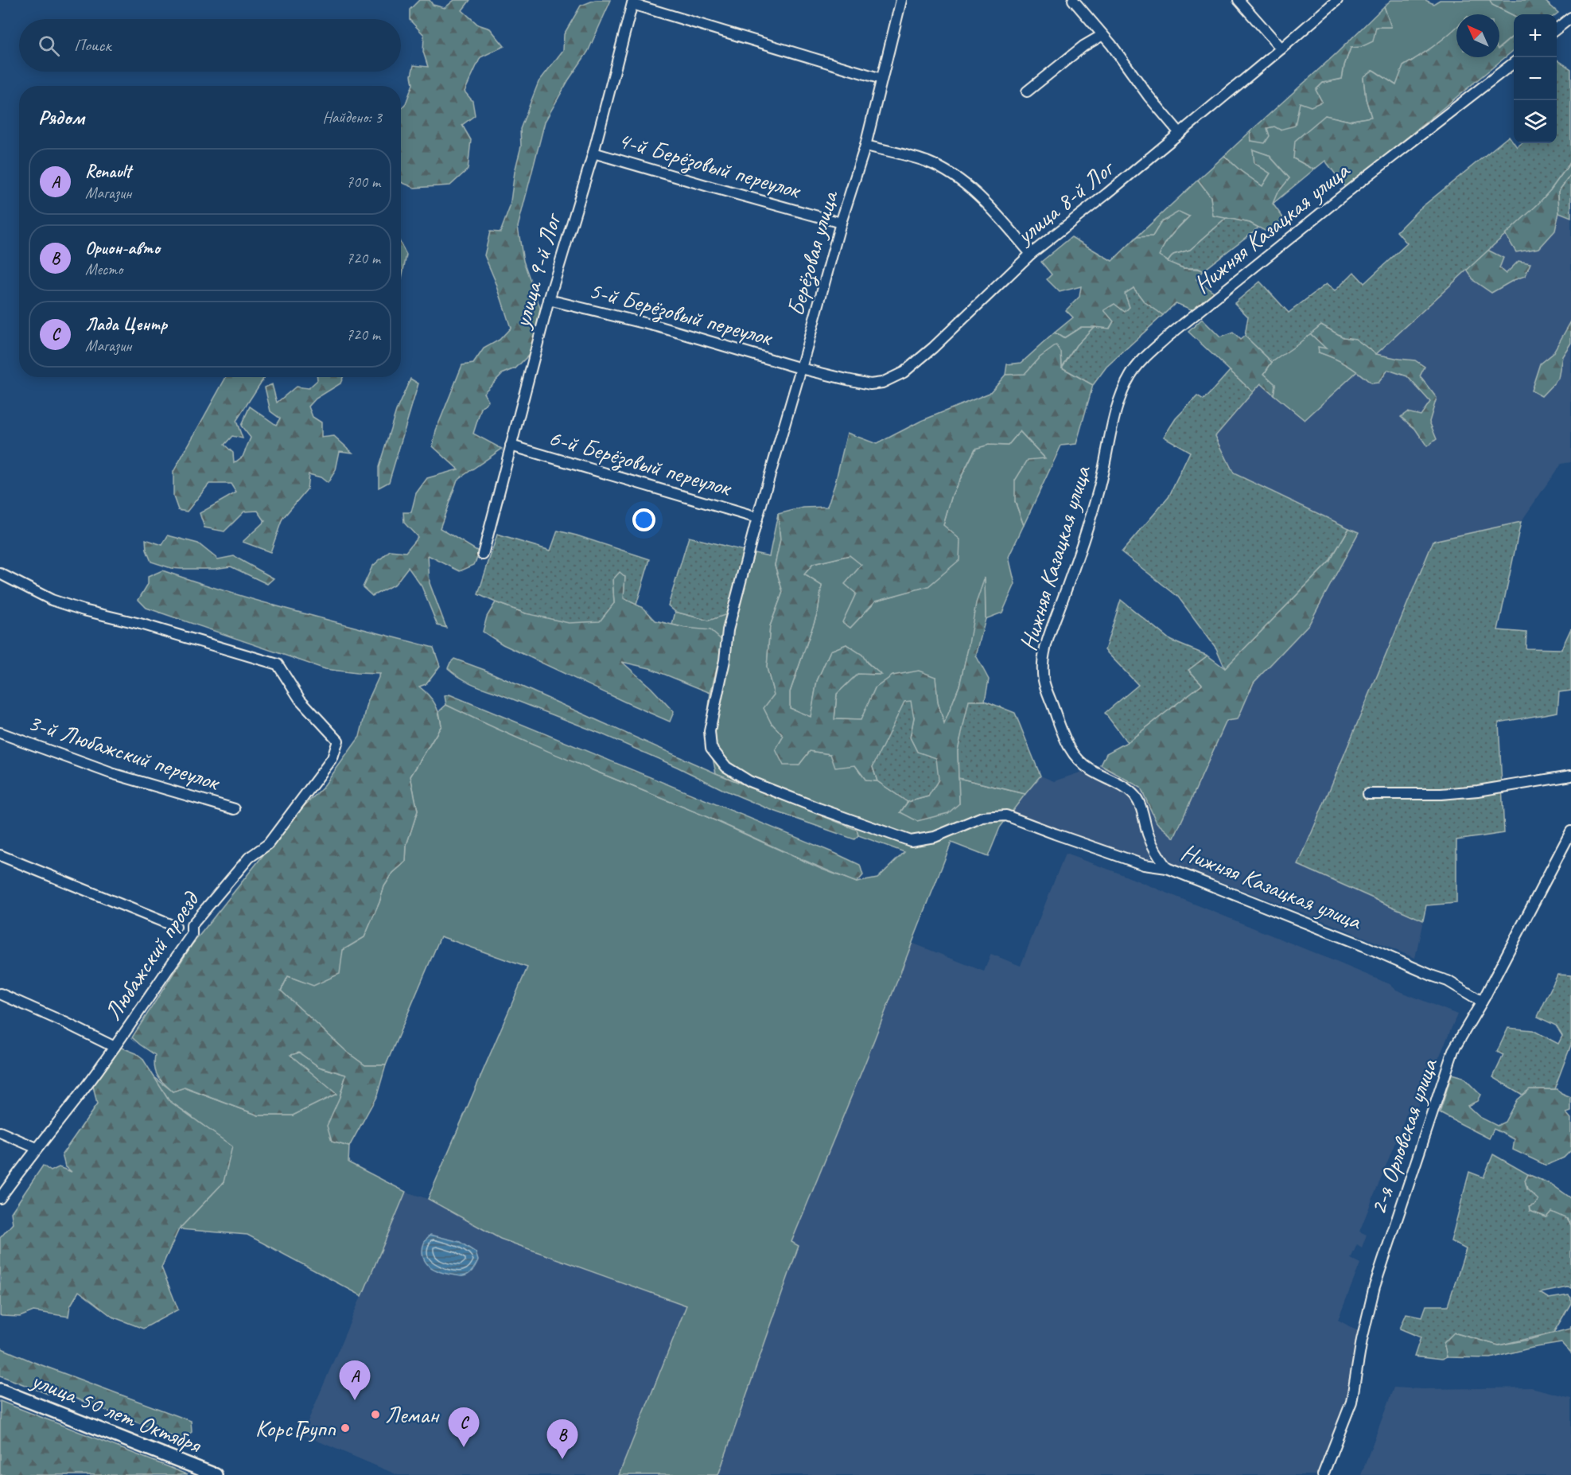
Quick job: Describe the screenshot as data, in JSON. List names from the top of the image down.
{
  "streets": {
    "main road": ["улица 50 лет Октября"],
    "street": [
      "4-й Берёзовый переулок",
      "улица 8-й Лог",
      "Нижняя Казацкая улица",
      "Берёзовая улица",
      "улица 9-й Лог",
      "5-й Берёзовый переулок",
      "6-й Берёзовый переулок",
      "3-й Любажский переулок",
      "Любажский проезд",
      "2-я Орловская улица"
    ]
  },
  "crossings": [
    ["4-й Берёзовый переулок", "Берёзовая улица"],
    ["4-й Берёзовый переулок", "улица 9-й Лог"],
    ["улица 8-й Лог", "Берёзовая улица"],
    ["улица 8-й Лог", "5-й Берёзовый переулок"],
    ["Нижняя Казацкая улица", "Берёзовая улица"],
    ["Нижняя Казацкая улица", "2-я Орловская улица"],
    ["Берёзовая улица", "5-й Берёзовый переулок"],
    ["Берёзовая улица", "6-й Берёзовый переулок"],
    ["улица 9-й Лог", "5-й Берёзовый переулок"],
    ["улица 9-й Лог", "6-й Берёзовый переулок"]
  ],
  "places": ["Леман", "КорсГрупп"],
  "north": "top left",
  "page": {
    "map_buttons": ["+", "−"],
    "search": "Поиск",
    "heading": ["Рядом", "Найдено: 3"],
    "list": [
      {
        "mark": "A",
        "name": "Renault",
        "note": "Магазин",
        "value": "700 m"
      },
      {
        "mark": "B",
        "name": "Орион-авто",
        "note": "Место",
        "value": "720 m"
      },
      {
        "mark": "C",
        "name": "Лада Центр",
        "note": "Магазин",
        "value": "720 m"
      }
    ],
    "pins": ["A", "C", "B"]
  }
}
